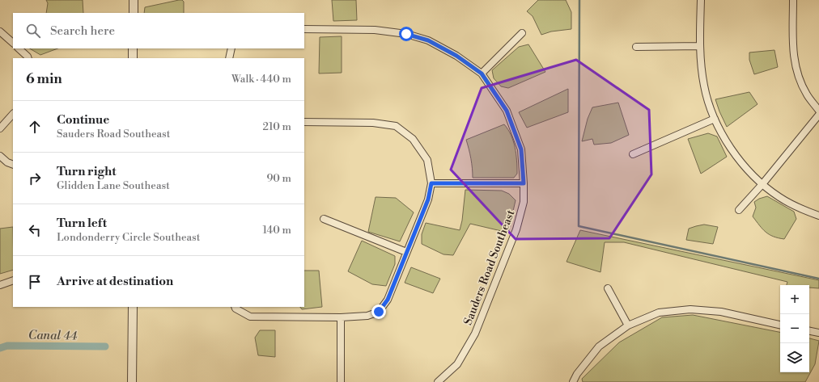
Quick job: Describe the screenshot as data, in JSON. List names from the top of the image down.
{
  "streets": {
    "street": ["Sauders Road Southeast"]
  },
  "water": ["Canal 44"],
  "page": {
    "search": "Search here",
    "heading": ["6 min", "Walk · 440 m"],
    "list": [
      ["Continue", "Sauders Road Southeast", "210 m"],
      ["Turn right", "Glidden Lane Southeast", "90 m"],
      ["Turn left", "Londonderry Circle Southeast", "140 m"],
      "Arrive at destination"
    ],
    "map_buttons": ["+", "−"]
  }
}
